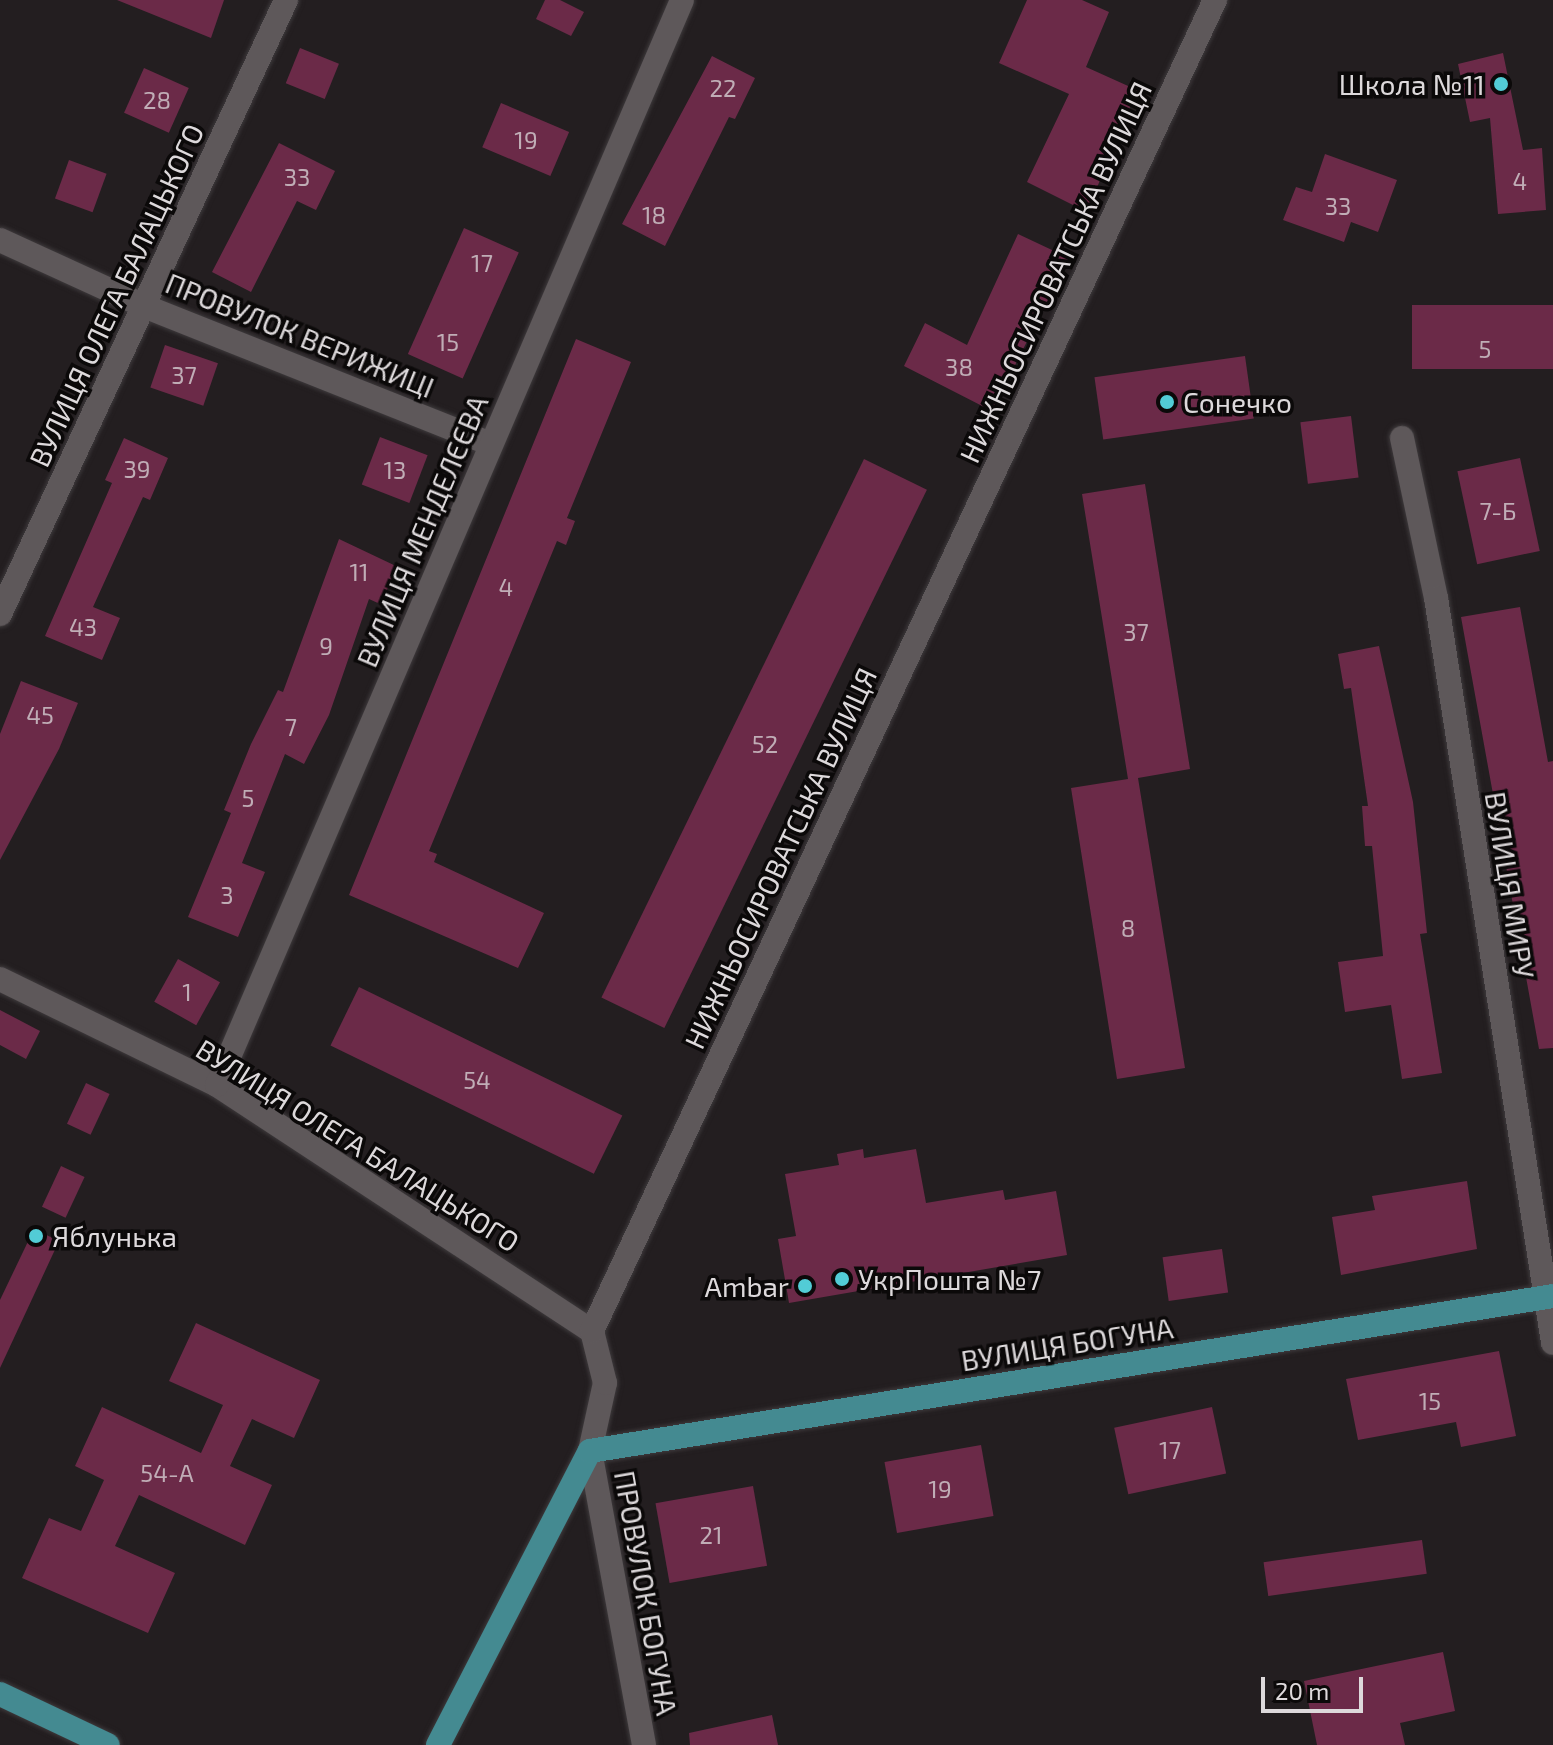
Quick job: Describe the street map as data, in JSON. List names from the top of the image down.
{
  "streets": {
    "main road": ["ВУЛИЦЯ БОГУНА"],
    "street": [
      "НИЖНЬОСИРОВАТСЬКА ВУЛИЦЯ",
      "ВУЛИЦЯ ОЛЕГА БАЛАЦЬКОГО",
      "ПРОВУЛОК ВЕРИЖИЦІ",
      "ВУЛИЦЯ МЕНДЕЛЄЄВА",
      "ВУЛИЦЯ МИРУ",
      "ПРОВУЛОК БОГУНА"
    ]
  },
  "crossings": [
    ["НИЖНЬОСИРОВАТСЬКА ВУЛИЦЯ", "ВУЛИЦЯ ОЛЕГА БАЛАЦЬКОГО"],
    ["ВУЛИЦЯ ОЛЕГА БАЛАЦЬКОГО", "ПРОВУЛОК ВЕРИЖИЦІ"],
    ["ВУЛИЦЯ ОЛЕГА БАЛАЦЬКОГО", "ВУЛИЦЯ МЕНДЕЛЄЄВА"],
    ["ПРОВУЛОК ВЕРИЖИЦІ", "ВУЛИЦЯ МЕНДЕЛЄЄВА"],
    ["ВУЛИЦЯ МИРУ", "ВУЛИЦЯ БОГУНА"],
    ["ВУЛИЦЯ БОГУНА", "ПРОВУЛОК БОГУНА"]
  ],
  "places": [
    "Школа №11",
    "Сонечко",
    "Яблунька",
    "УкрПошта №7",
    "Ambar"
  ],
  "house_numbers": [
    "22",
    "28",
    "19",
    "33",
    "4",
    "33",
    "18",
    "17",
    "15",
    "5",
    "38",
    "37",
    "39",
    "13",
    "7-Б",
    "11",
    "4",
    "43",
    "37",
    "9",
    "45",
    "7",
    "52",
    "5",
    "3",
    "8",
    "1",
    "54",
    "15",
    "17",
    "54-А",
    "19",
    "21"
  ],
  "scale_bar": "20 m"
}
